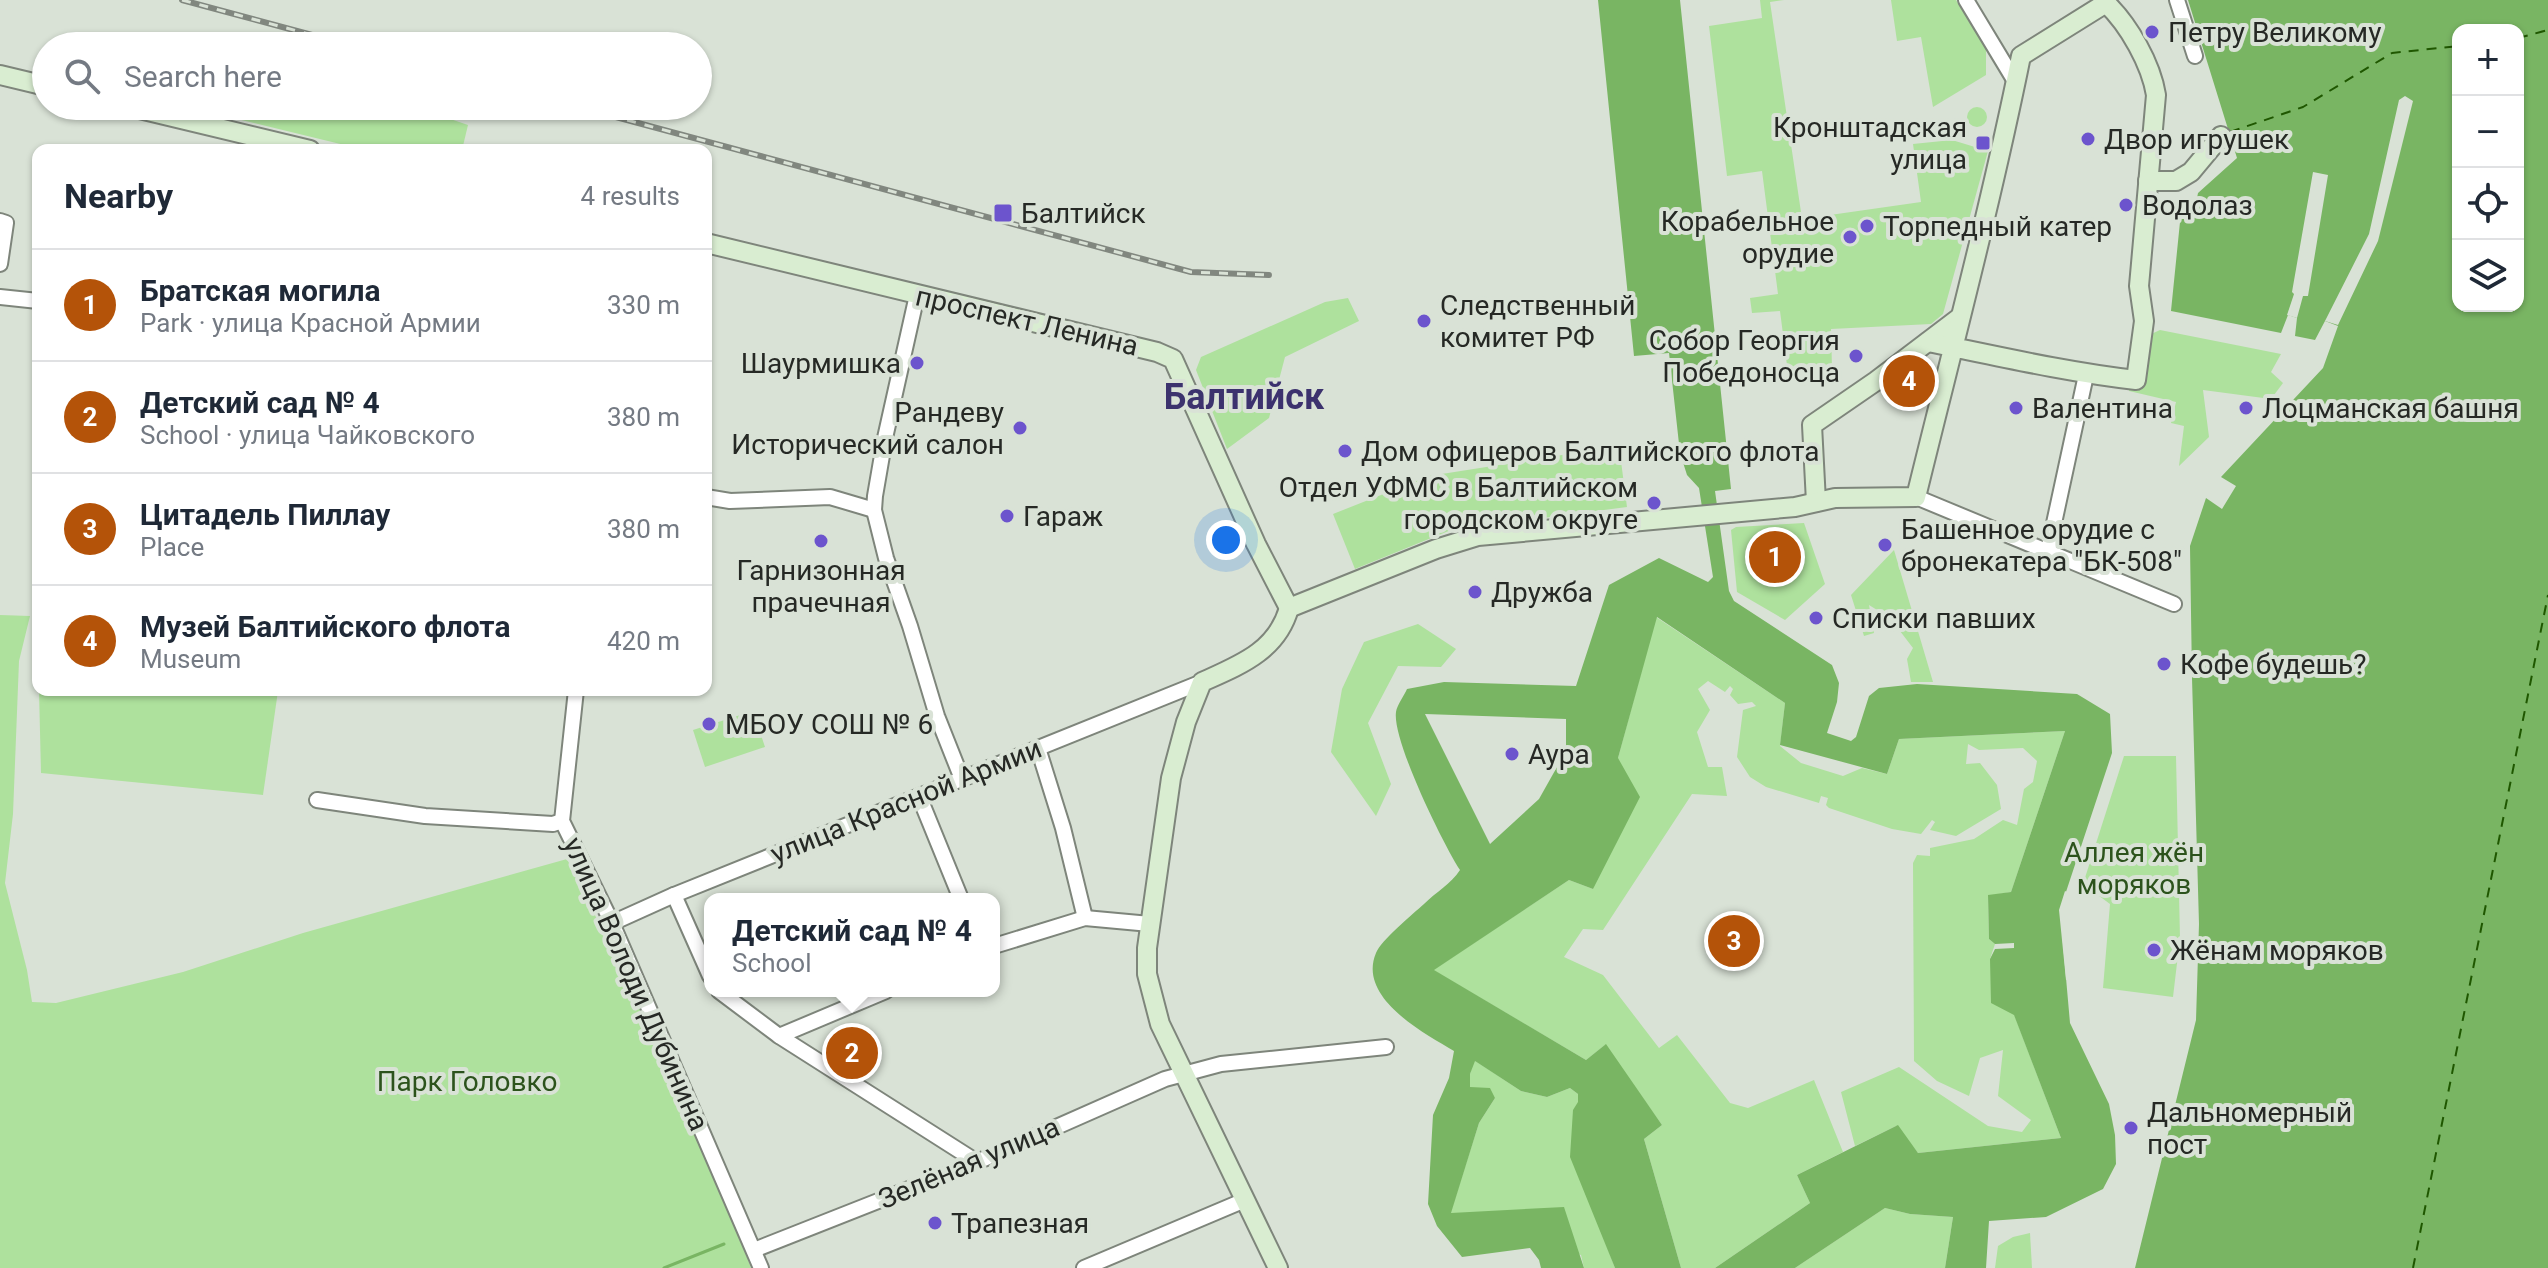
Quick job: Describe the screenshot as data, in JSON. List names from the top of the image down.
{
  "streets": {
    "street": [
      "проспект Ленина",
      "улица Красной Армии",
      "улица Володи Дубинина",
      "Зелёная улица"
    ]
  },
  "crossings": [
    ["улица Красной Армии", "улица Володи Дубинина"],
    ["улица Володи Дубинина", "Зелёная улица"]
  ],
  "districts": ["Балтийск"],
  "parks": ["Аллея жён моряков", "Парк Головко"],
  "places": {
    "other": [
      "Петру Великому",
      "Двор игрушек",
      "Водолаз",
      "Торпедный катер",
      "Корабельное орудие",
      "Следственный комитет РФ",
      "Собор Георгия Победоносца",
      "Шаурмишка",
      "Валентина",
      "Лоцманская башня",
      "Рандеву Исторический салон",
      "Дом офицеров Балтийского флота",
      "Отдел УФМС в Балтийском городском округе",
      "Гараж",
      "Гарнизонная прачечная",
      "Башенное орудие с бронекатера \"БК-508\"",
      "Дружба",
      "Списки павших",
      "Кофе будешь?",
      "МБОУ СОШ № 6",
      "Аура",
      "Жёнам моряков",
      "Дальномерный пост",
      "Трапезная"
    ],
    "transit": ["Кронштадская улица", "Балтийск"]
  },
  "page": {
    "map_buttons": ["+", "−"],
    "search": "Search here",
    "heading": ["Nearby", "4 results"],
    "list": [
      {
        "mark": "1",
        "name": "Братская могила",
        "note": "Park · улица Красной Армии",
        "value": "330 m"
      },
      {
        "mark": "2",
        "name": "Детский сад № 4",
        "note": "School · улица Чайковского",
        "value": "380 m"
      },
      {
        "mark": "3",
        "name": "Цитадель Пиллау",
        "note": "Place",
        "value": "380 m"
      },
      {
        "mark": "4",
        "name": "Музей Балтийского флота",
        "note": "Museum",
        "value": "420 m"
      }
    ],
    "pins": [
      "4",
      "1",
      "3",
      "2"
    ],
    "popup": ["Детский сад № 4", "School"]
  }
}
